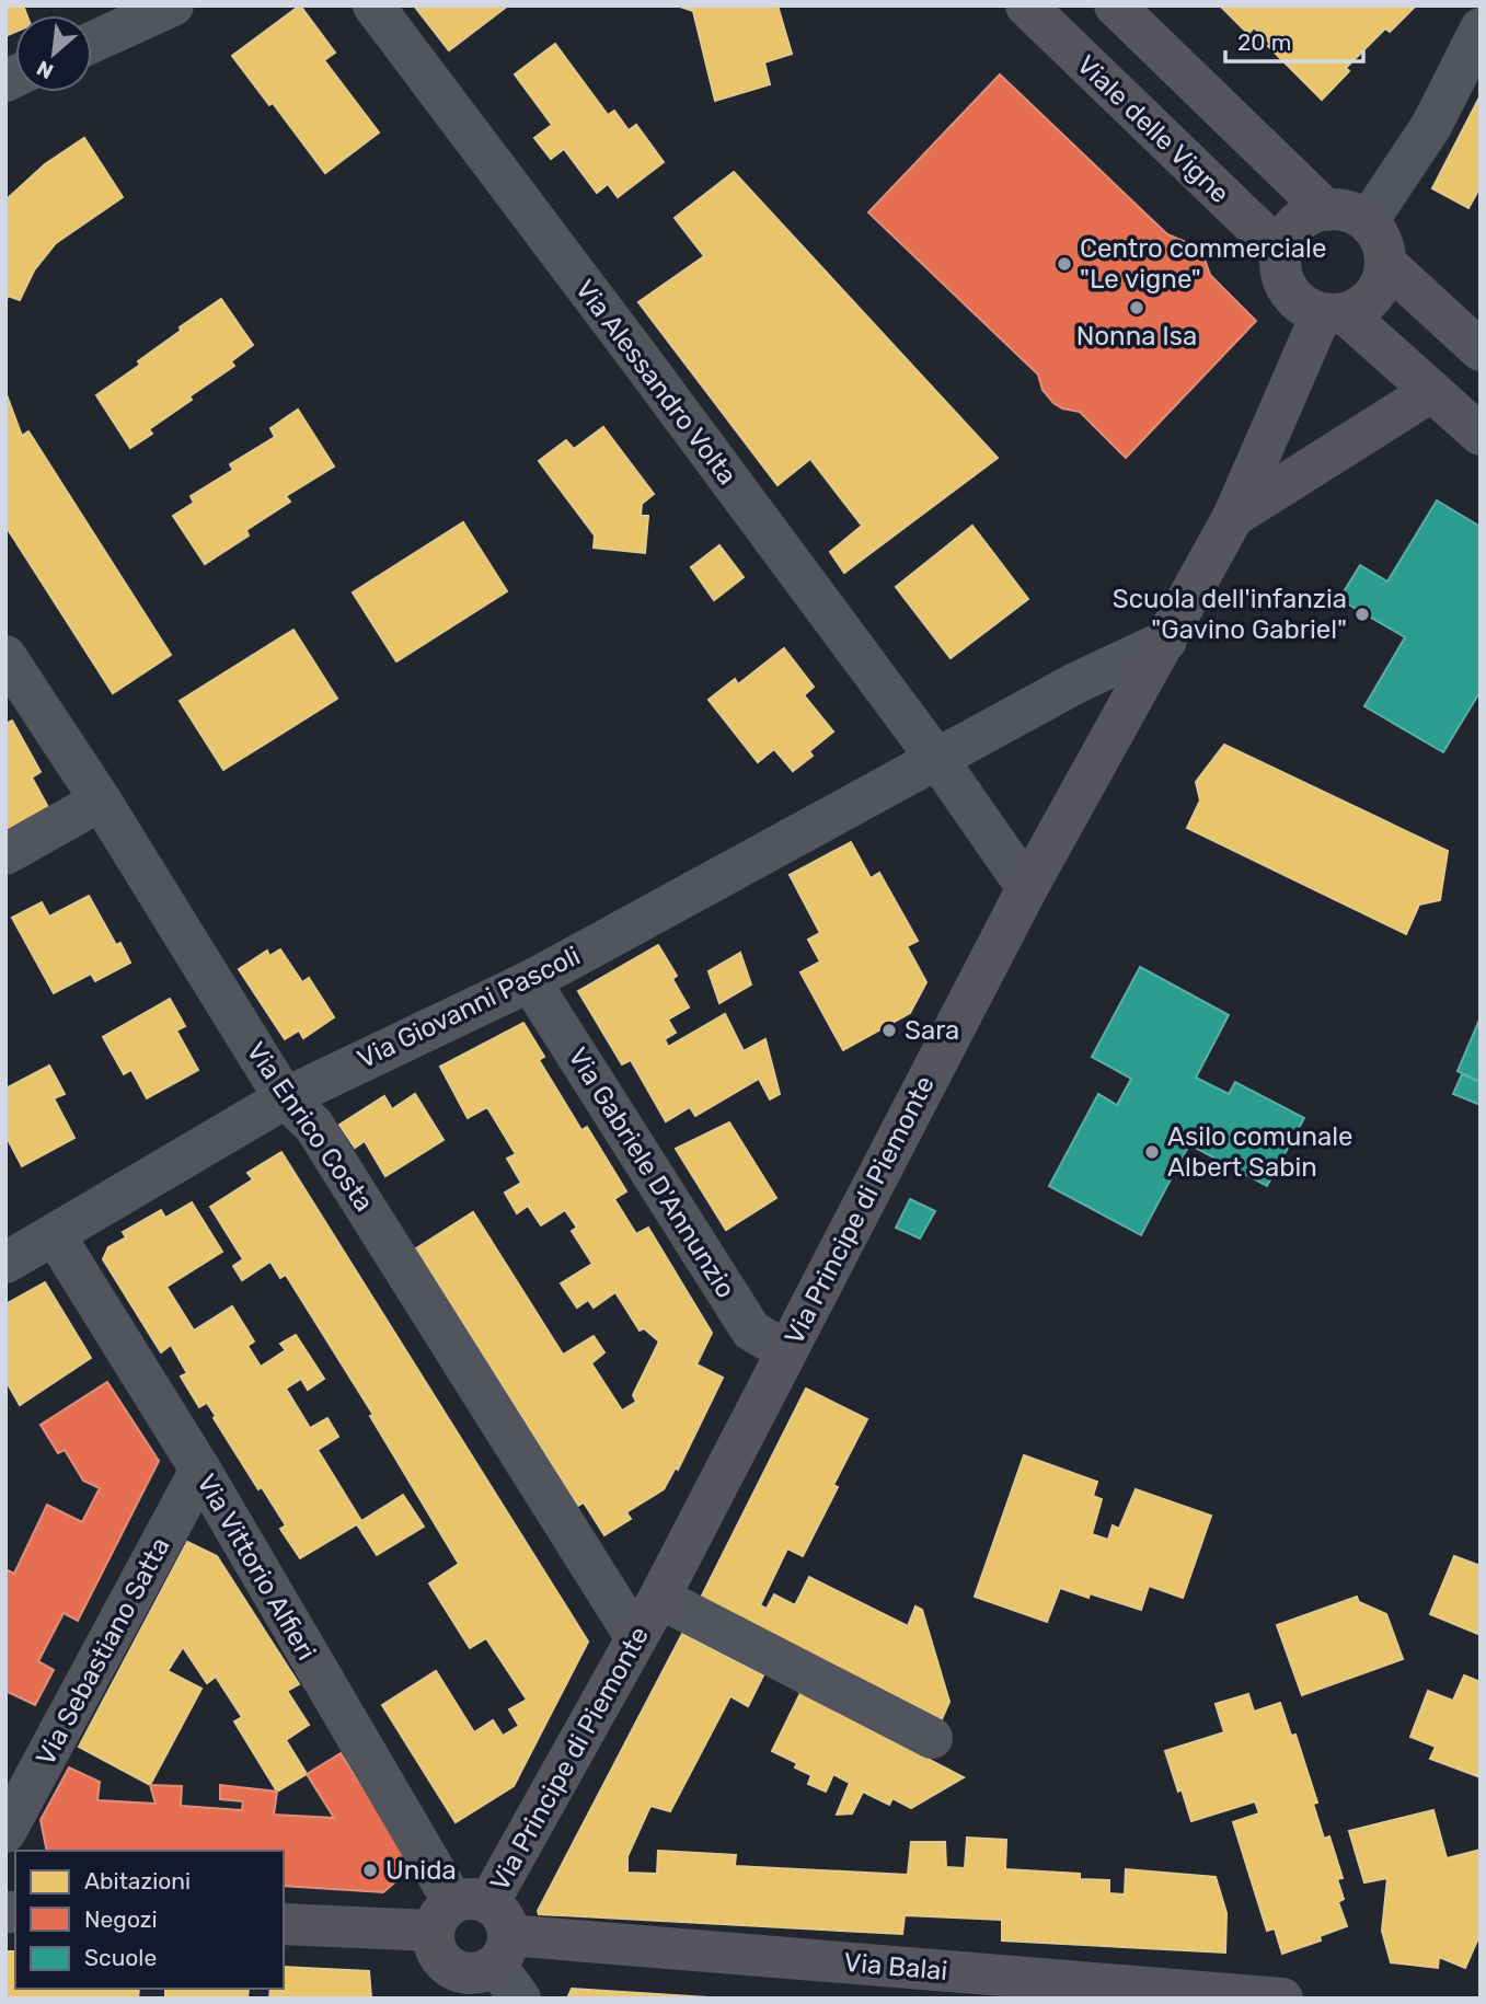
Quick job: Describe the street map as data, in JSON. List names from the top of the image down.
{
  "streets": {
    "street": [
      "Viale delle Vigne",
      "Via Alessandro Volta",
      "Via Giovanni Pascoli",
      "Via Enrico Costa",
      "Via Gabriele D'Annunzio",
      "Via Principe di Piemonte",
      "Via Vittorio Alfieri",
      "Via Sebastiano Satta",
      "Via Balai"
    ]
  },
  "crossings": [
    ["Viale delle Vigne", "Via Principe di Piemonte"],
    ["Via Alessandro Volta", "Via Giovanni Pascoli"],
    ["Via Giovanni Pascoli", "Via Enrico Costa"],
    ["Via Giovanni Pascoli", "Via Gabriele D'Annunzio"],
    ["Via Giovanni Pascoli", "Via Principe di Piemonte"],
    ["Via Giovanni Pascoli", "Via Vittorio Alfieri"],
    ["Via Enrico Costa", "Via Principe di Piemonte"],
    ["Via Gabriele D'Annunzio", "Via Principe di Piemonte"],
    ["Via Principe di Piemonte", "Via Vittorio Alfieri"],
    ["Via Principe di Piemonte", "Via Balai"],
    ["Via Vittorio Alfieri", "Via Sebastiano Satta"],
    ["Via Vittorio Alfieri", "Via Balai"]
  ],
  "places": [
    "Centro commerciale \"Le vigne\"",
    "Nonna Isa",
    "Scuola dell'infanzia \"Gavino Gabriel\"",
    "Sara",
    "Asilo comunale Albert Sabin",
    "Unida"
  ],
  "legend": ["Abitazioni", "Negozi", "Scuole"],
  "scale_bar": "20 m",
  "north": "bottom left"
}
